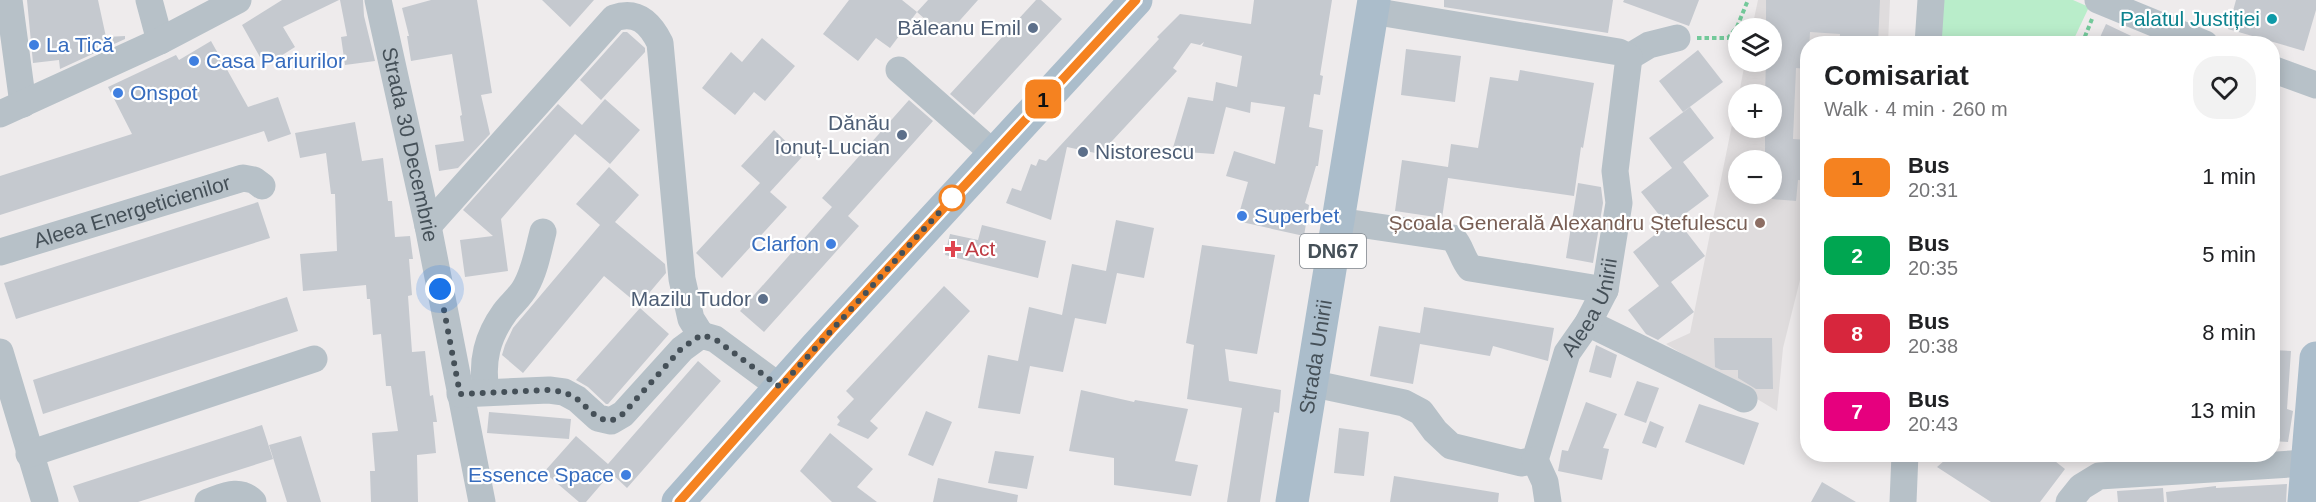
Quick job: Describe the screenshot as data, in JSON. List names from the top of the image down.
{
  "streets": {
    "main road": ["DN67", "Strada Unirii"],
    "street": ["Strada 30 Decembrie", "Aleea Energeticienilor", "Aleea Unirii"]
  },
  "places": {
    "other": [
      "Palatul Justiției",
      "Băleanu Emil",
      "La Tică",
      "Casa Pariurilor",
      "Onspot",
      "Dănău Ionuț-Lucian",
      "Nistorescu",
      "Superbet",
      "Școala Generală Alexandru Ștefulescu",
      "Clarfon",
      "Mazilu Tudor",
      "Essence Space"
    ],
    "health": ["Act"]
  },
  "lines": ["bus line 1"],
  "page": {
    "on_map": "1",
    "map_buttons": ["+", "−"],
    "heading": ["Comisariat", "Walk · 4 min · 260 m"],
    "list": [
      {
        "mark": "1",
        "name": "Bus",
        "note": "20:31",
        "value": "1 min"
      },
      {
        "mark": "2",
        "name": "Bus",
        "note": "20:35",
        "value": "5 min"
      },
      {
        "mark": "8",
        "name": "Bus",
        "note": "20:38",
        "value": "8 min"
      },
      {
        "mark": "7",
        "name": "Bus",
        "note": "20:43",
        "value": "13 min"
      }
    ]
  }
}
